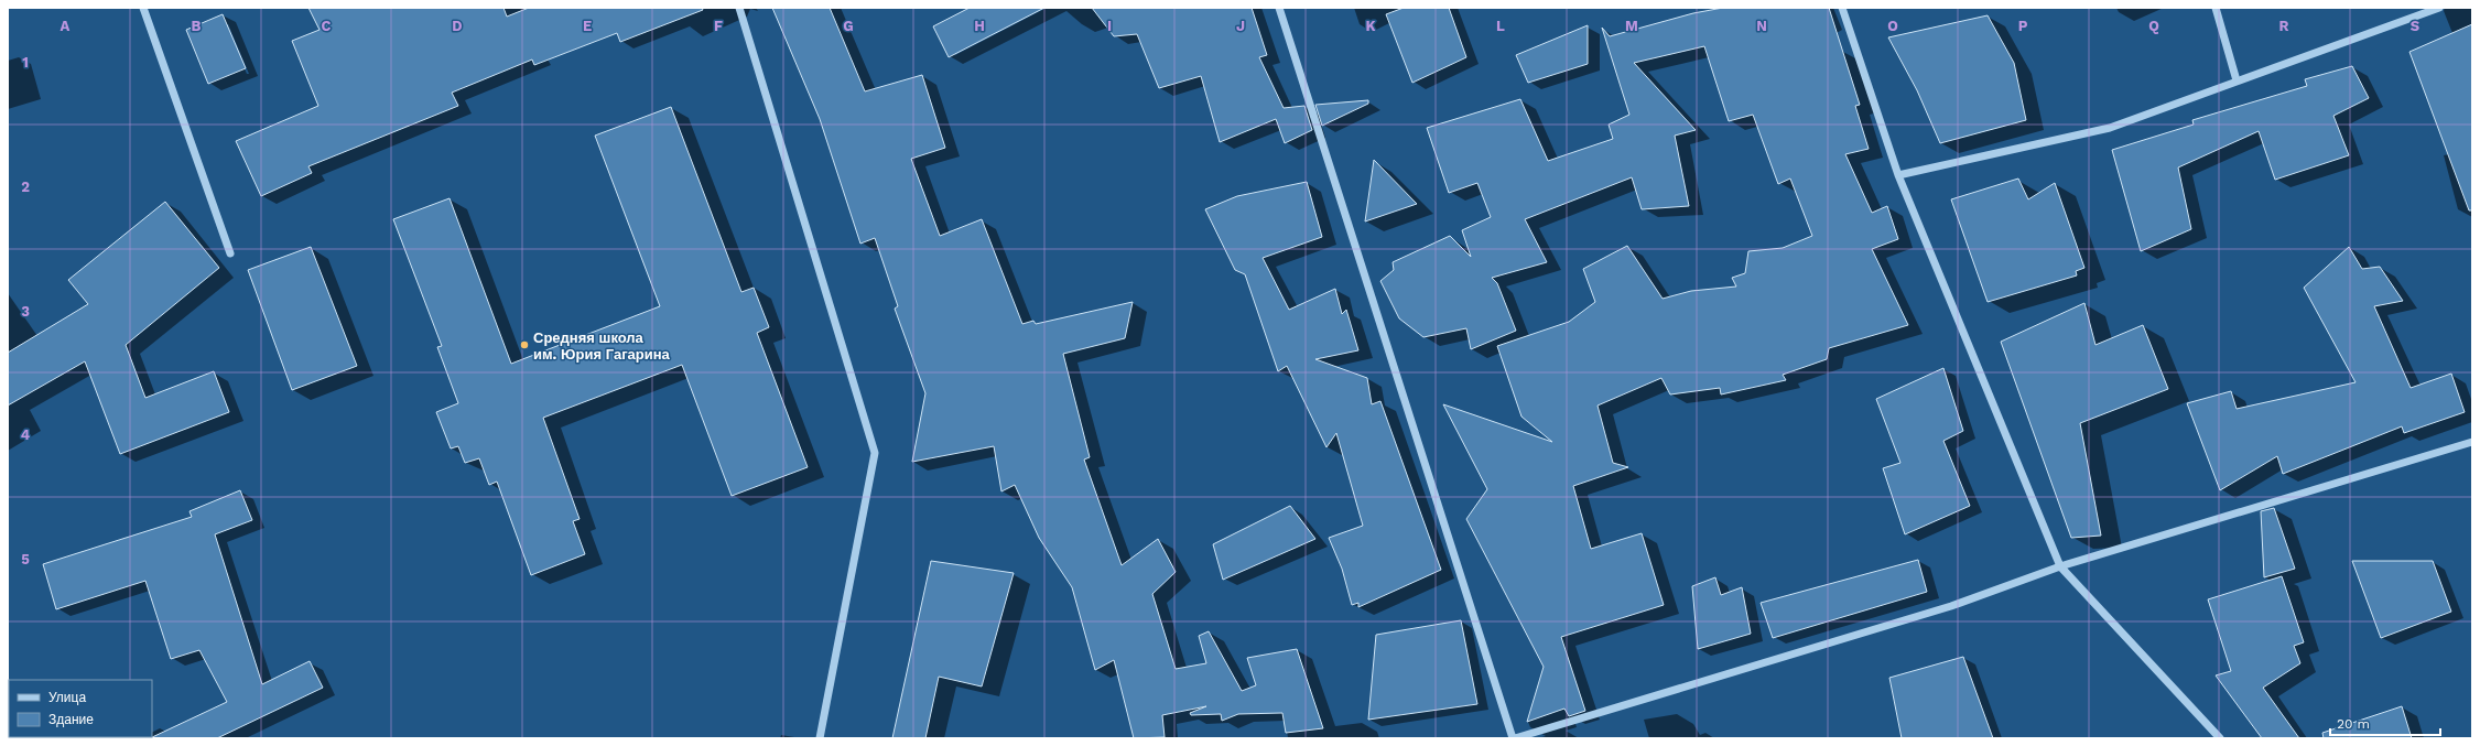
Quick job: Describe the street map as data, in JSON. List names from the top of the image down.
{
  "places": ["Средняя школа им. Юрия Гагарина"],
  "legend": ["Улица", "Здание"],
  "scale_bar": "20 m",
  "grid": {
    "columns": [
      "A",
      "B",
      "C",
      "D",
      "E",
      "F",
      "G",
      "H",
      "I",
      "J",
      "K",
      "L",
      "M",
      "N",
      "O",
      "P",
      "Q",
      "R",
      "S"
    ],
    "rows": [
      "1",
      "2",
      "3",
      "4",
      "5"
    ]
  }
}
